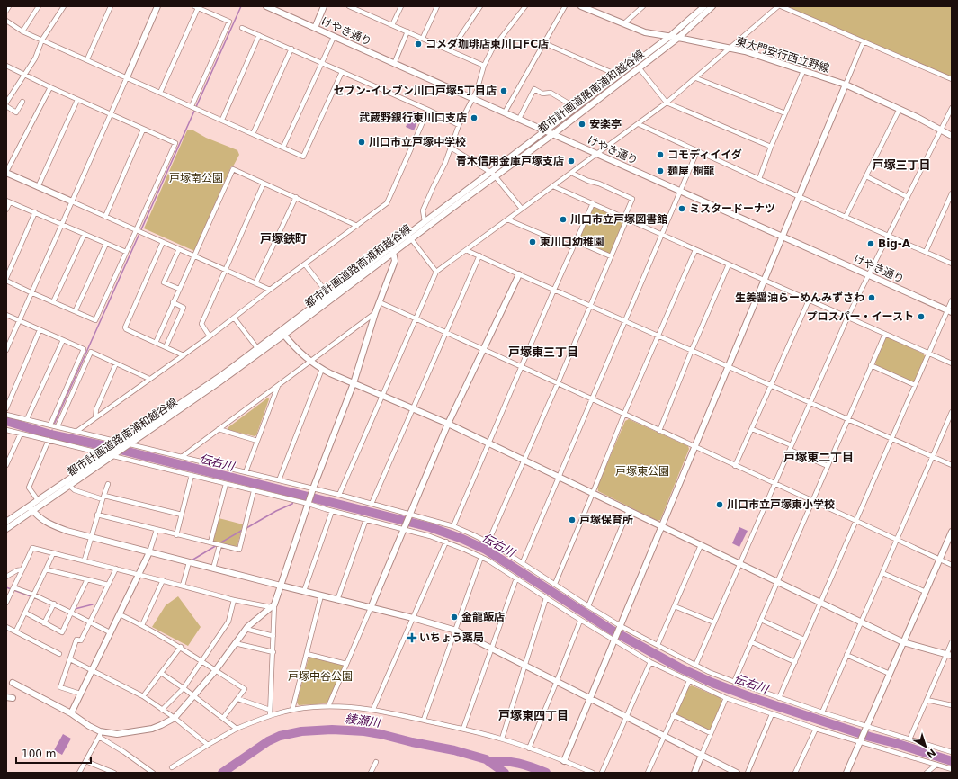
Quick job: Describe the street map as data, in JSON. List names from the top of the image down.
{
  "streets": {
    "street": ["けやき通り", "東大門安行西立野線", "都市計画道路南浦和越谷線"]
  },
  "crossings": [
    ["けやき通り", "都市計画道路南浦和越谷線"],
    ["東大門安行西立野線", "都市計画道路南浦和越谷線"]
  ],
  "districts": [
    "戸塚三丁目",
    "戸塚鋏町",
    "戸塚東三丁目",
    "戸塚東二丁目",
    "戸塚東四丁目"
  ],
  "water": ["伝右川", "綾瀬川"],
  "parks": ["戸塚南公園", "戸塚東公園", "戸塚中谷公園"],
  "places": {
    "other": [
      "コメダ珈琲店東川口FC店",
      "セブン-イレブン川口戸塚5丁目店",
      "武蔵野銀行東川口支店",
      "安楽亭",
      "川口市立戸塚中学校",
      "コモディイイダ",
      "青木信用金庫戸塚支店",
      "麺屋 桐龍",
      "ミスタードーナツ",
      "川口市立戸塚図書館",
      "東川口幼稚園",
      "Big-A",
      "生姜醤油らーめんみずさわ",
      "プロスパー・イースト",
      "川口市立戸塚東小学校",
      "戸塚保育所",
      "金龍飯店"
    ],
    "health": ["いちょう薬局"]
  },
  "scale_bar": "100 m",
  "north": "bottom right"
}
